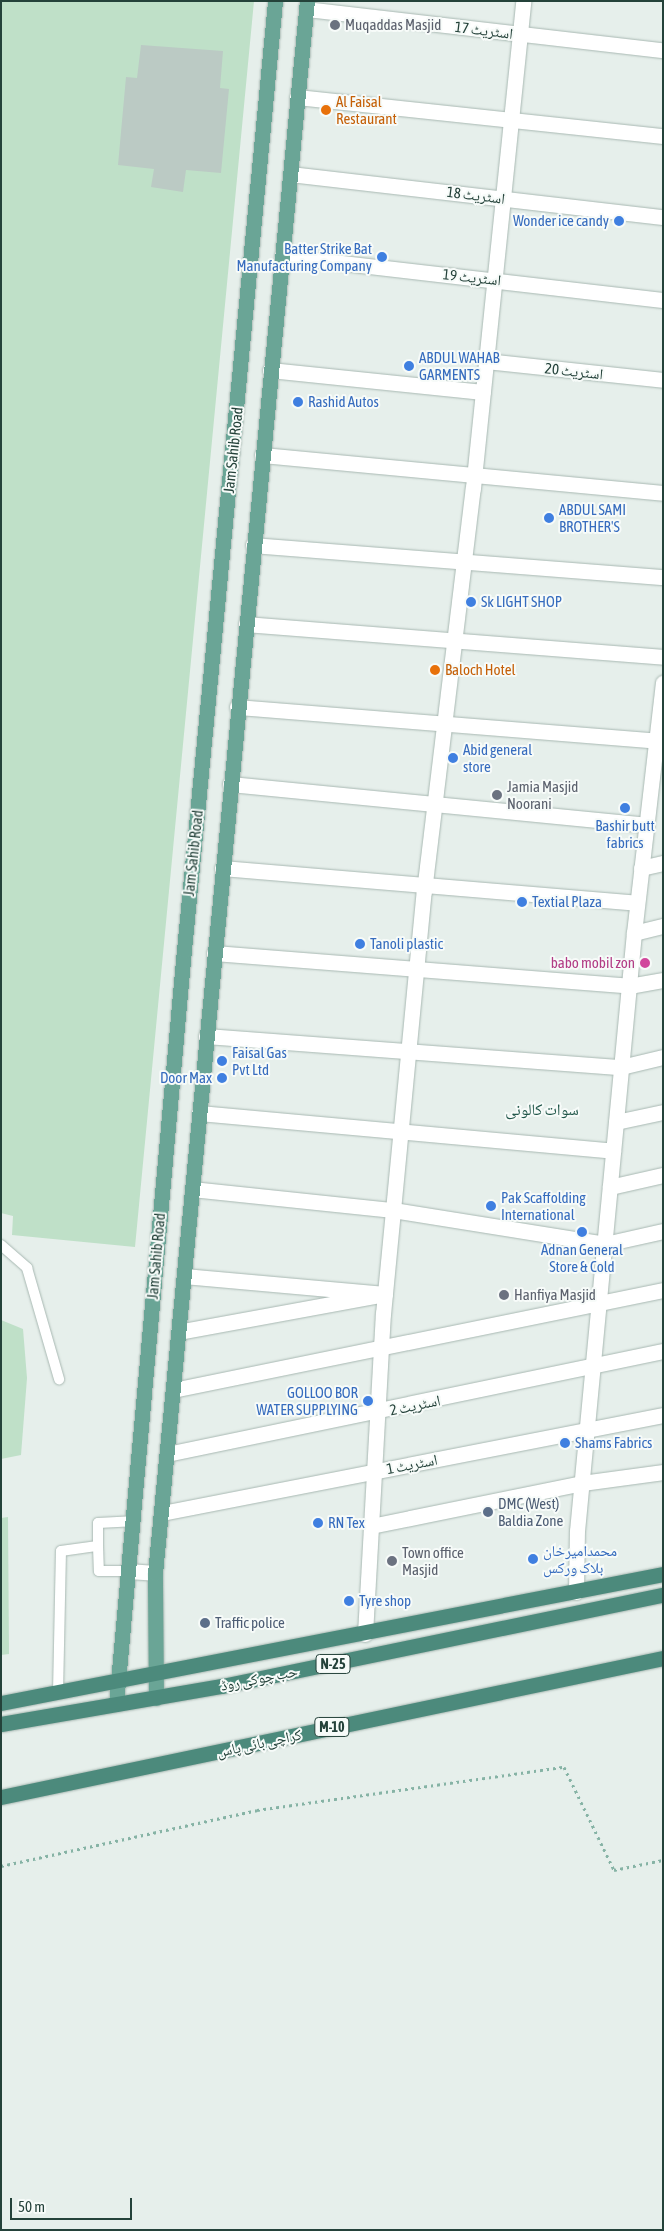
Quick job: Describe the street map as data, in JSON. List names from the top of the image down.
{
  "streets": {
    "highway": [
      "N-25",
      "حب چوکی روڈ",
      "M-10",
      "کراچی بائی پاس"
    ],
    "main road": ["Jam Sahib Road"],
    "street": [
      "اسٹریٹ 17",
      "اسٹریٹ 18",
      "اسٹریٹ 19",
      "اسٹریٹ 20",
      "اسٹریٹ 2",
      "اسٹریٹ 1"
    ]
  },
  "crossings": [
    ["اسٹریٹ 17", "Jam Sahib Road"],
    ["اسٹریٹ 18", "Jam Sahib Road"],
    ["اسٹریٹ 19", "Jam Sahib Road"],
    ["Jam Sahib Road", "اسٹریٹ 2"],
    ["Jam Sahib Road", "اسٹریٹ 1"],
    ["Jam Sahib Road", "حب چوکی روڈ"]
  ],
  "districts": ["سوات کالونی"],
  "places": [
    "Muqaddas Masjid",
    "Al Faisal Restaurant",
    "Wonder ice candy",
    "Batter Strike Bat Manufacturing Company",
    "ABDUL WAHAB GARMENTS",
    "Rashid Autos",
    "ABDUL SAMI BROTHER'S",
    "Sk LIGHT SHOP",
    "Baloch Hotel",
    "Abid general store",
    "Jamia Masjid Noorani",
    "Bashir butt fabrics",
    "Textial Plaza",
    "Tanoli plastic",
    "babo mobil zon",
    "Faisal Gas Pvt Ltd",
    "Door Max",
    "Pak Scaffolding International",
    "Adnan General Store & Cold",
    "Hanfiya Masjid",
    "GOLLOO BOR WATER SUPPLYING",
    "Shams Fabrics",
    "DMC (West) Baldia Zone",
    "RN Tex",
    "محمداميرخان بلاک ورکس",
    "Town office Masjid",
    "Tyre shop",
    "Traffic police"
  ],
  "scale_bar": "50 m"
}
